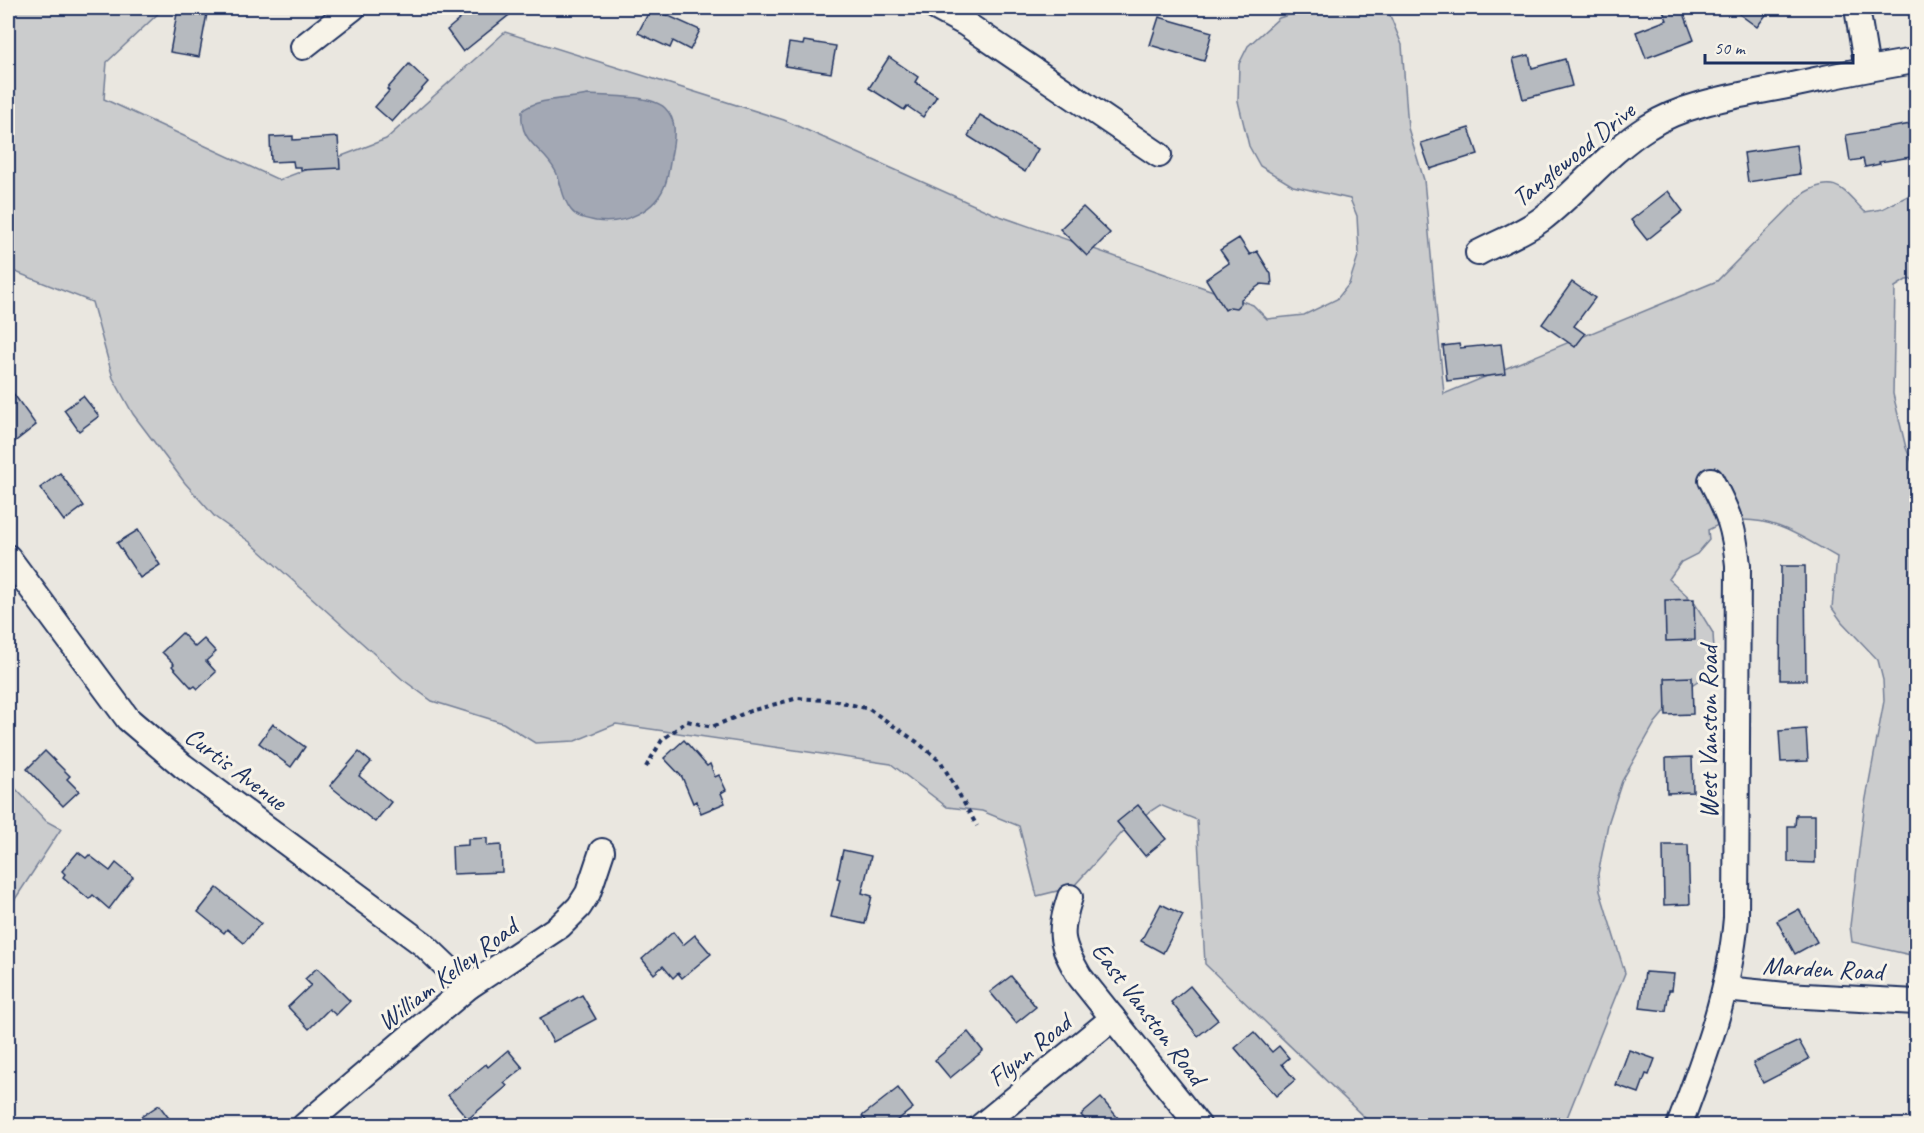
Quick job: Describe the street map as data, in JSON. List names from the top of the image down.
{
  "streets": {
    "street": [
      "Tanglewood Drive",
      "West Vanston Road",
      "Curtis Avenue",
      "Marden Road",
      "William Kelley Road",
      "East Vanston Road",
      "Flynn Road"
    ]
  },
  "crossings": [
    ["West Vanston Road", "Marden Road"],
    ["Curtis Avenue", "William Kelley Road"],
    ["East Vanston Road", "Flynn Road"]
  ],
  "scale_bar": "50 m"
}
